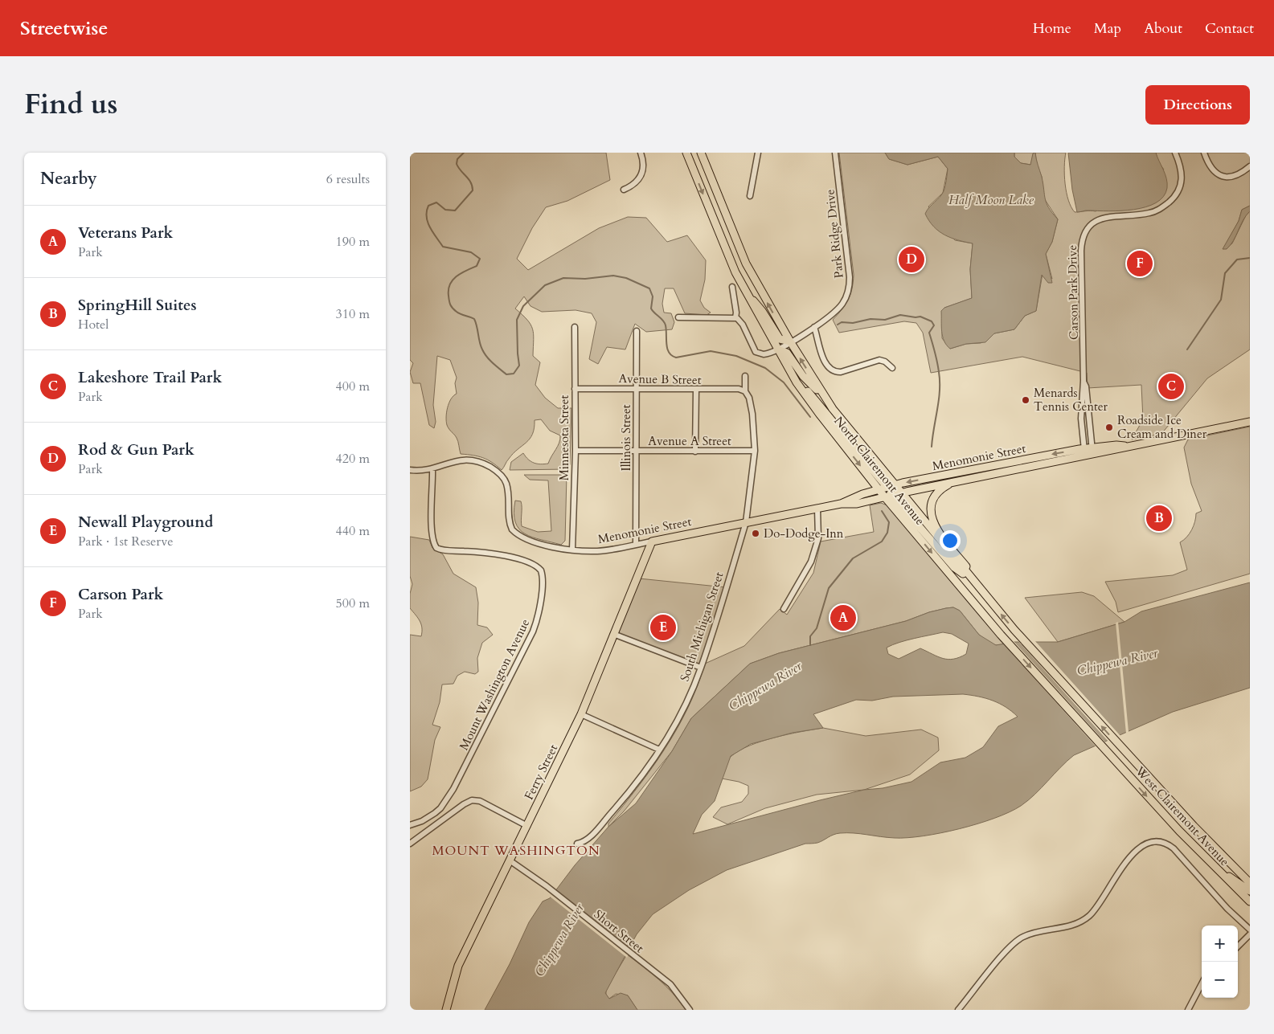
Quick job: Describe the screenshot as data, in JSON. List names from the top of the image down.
{
  "streets": {
    "main road": [
      "Menomonie Street",
      "North Clairemont Avenue",
      "Ferry Street",
      "West Clairemont Avenue"
    ],
    "street": [
      "Park Ridge Drive",
      "Carson Park Drive",
      "Avenue B Street",
      "Minnesota Street",
      "Illinois Street",
      "Avenue A Street",
      "South Michigan Street",
      "Mount Washington Avenue",
      "Short Street"
    ]
  },
  "crossings": [
    ["Park Ridge Drive", "North Clairemont Avenue"],
    ["Carson Park Drive", "Menomonie Street"],
    ["Avenue B Street", "Minnesota Street"],
    ["Avenue B Street", "Illinois Street"],
    ["Avenue B Street", "South Michigan Street"],
    ["Minnesota Street", "Avenue A Street"],
    ["Minnesota Street", "Menomonie Street"],
    ["Illinois Street", "Avenue A Street"],
    ["Illinois Street", "Menomonie Street"],
    ["Avenue A Street", "South Michigan Street"],
    ["Menomonie Street", "North Clairemont Avenue"],
    ["Menomonie Street", "South Michigan Street"],
    ["Menomonie Street", "Mount Washington Avenue"],
    ["Menomonie Street", "Ferry Street"],
    ["North Clairemont Avenue", "West Clairemont Avenue"],
    ["Ferry Street", "Short Street"]
  ],
  "districts": ["MOUNT WASHINGTON"],
  "water": ["Half Moon Lake", "Chippewa River"],
  "places": ["Menards Tennis Center", "Roadside Ice Cream and Diner", "Do-Dodge-Inn"],
  "page": {
    "header": "Streetwise",
    "nav": [
      "Home",
      "Map",
      "About",
      "Contact"
    ],
    "title": "Find us",
    "buttons": "Directions",
    "heading": ["Nearby", "6 results"],
    "list": [
      {
        "mark": "A",
        "name": "Veterans Park",
        "note": "Park",
        "value": "190 m"
      },
      {
        "mark": "B",
        "name": "SpringHill Suites",
        "note": "Hotel",
        "value": "310 m"
      },
      {
        "mark": "C",
        "name": "Lakeshore Trail Park",
        "note": "Park",
        "value": "400 m"
      },
      {
        "mark": "D",
        "name": "Rod & Gun Park",
        "note": "Park",
        "value": "420 m"
      },
      {
        "mark": "E",
        "name": "Newall Playground",
        "note": "Park · 1st Reserve",
        "value": "440 m"
      },
      {
        "mark": "F",
        "name": "Carson Park",
        "note": "Park",
        "value": "500 m"
      }
    ],
    "pins": [
      "D",
      "F",
      "C",
      "B",
      "A",
      "E"
    ],
    "map_buttons": ["+", "−"]
  }
}
